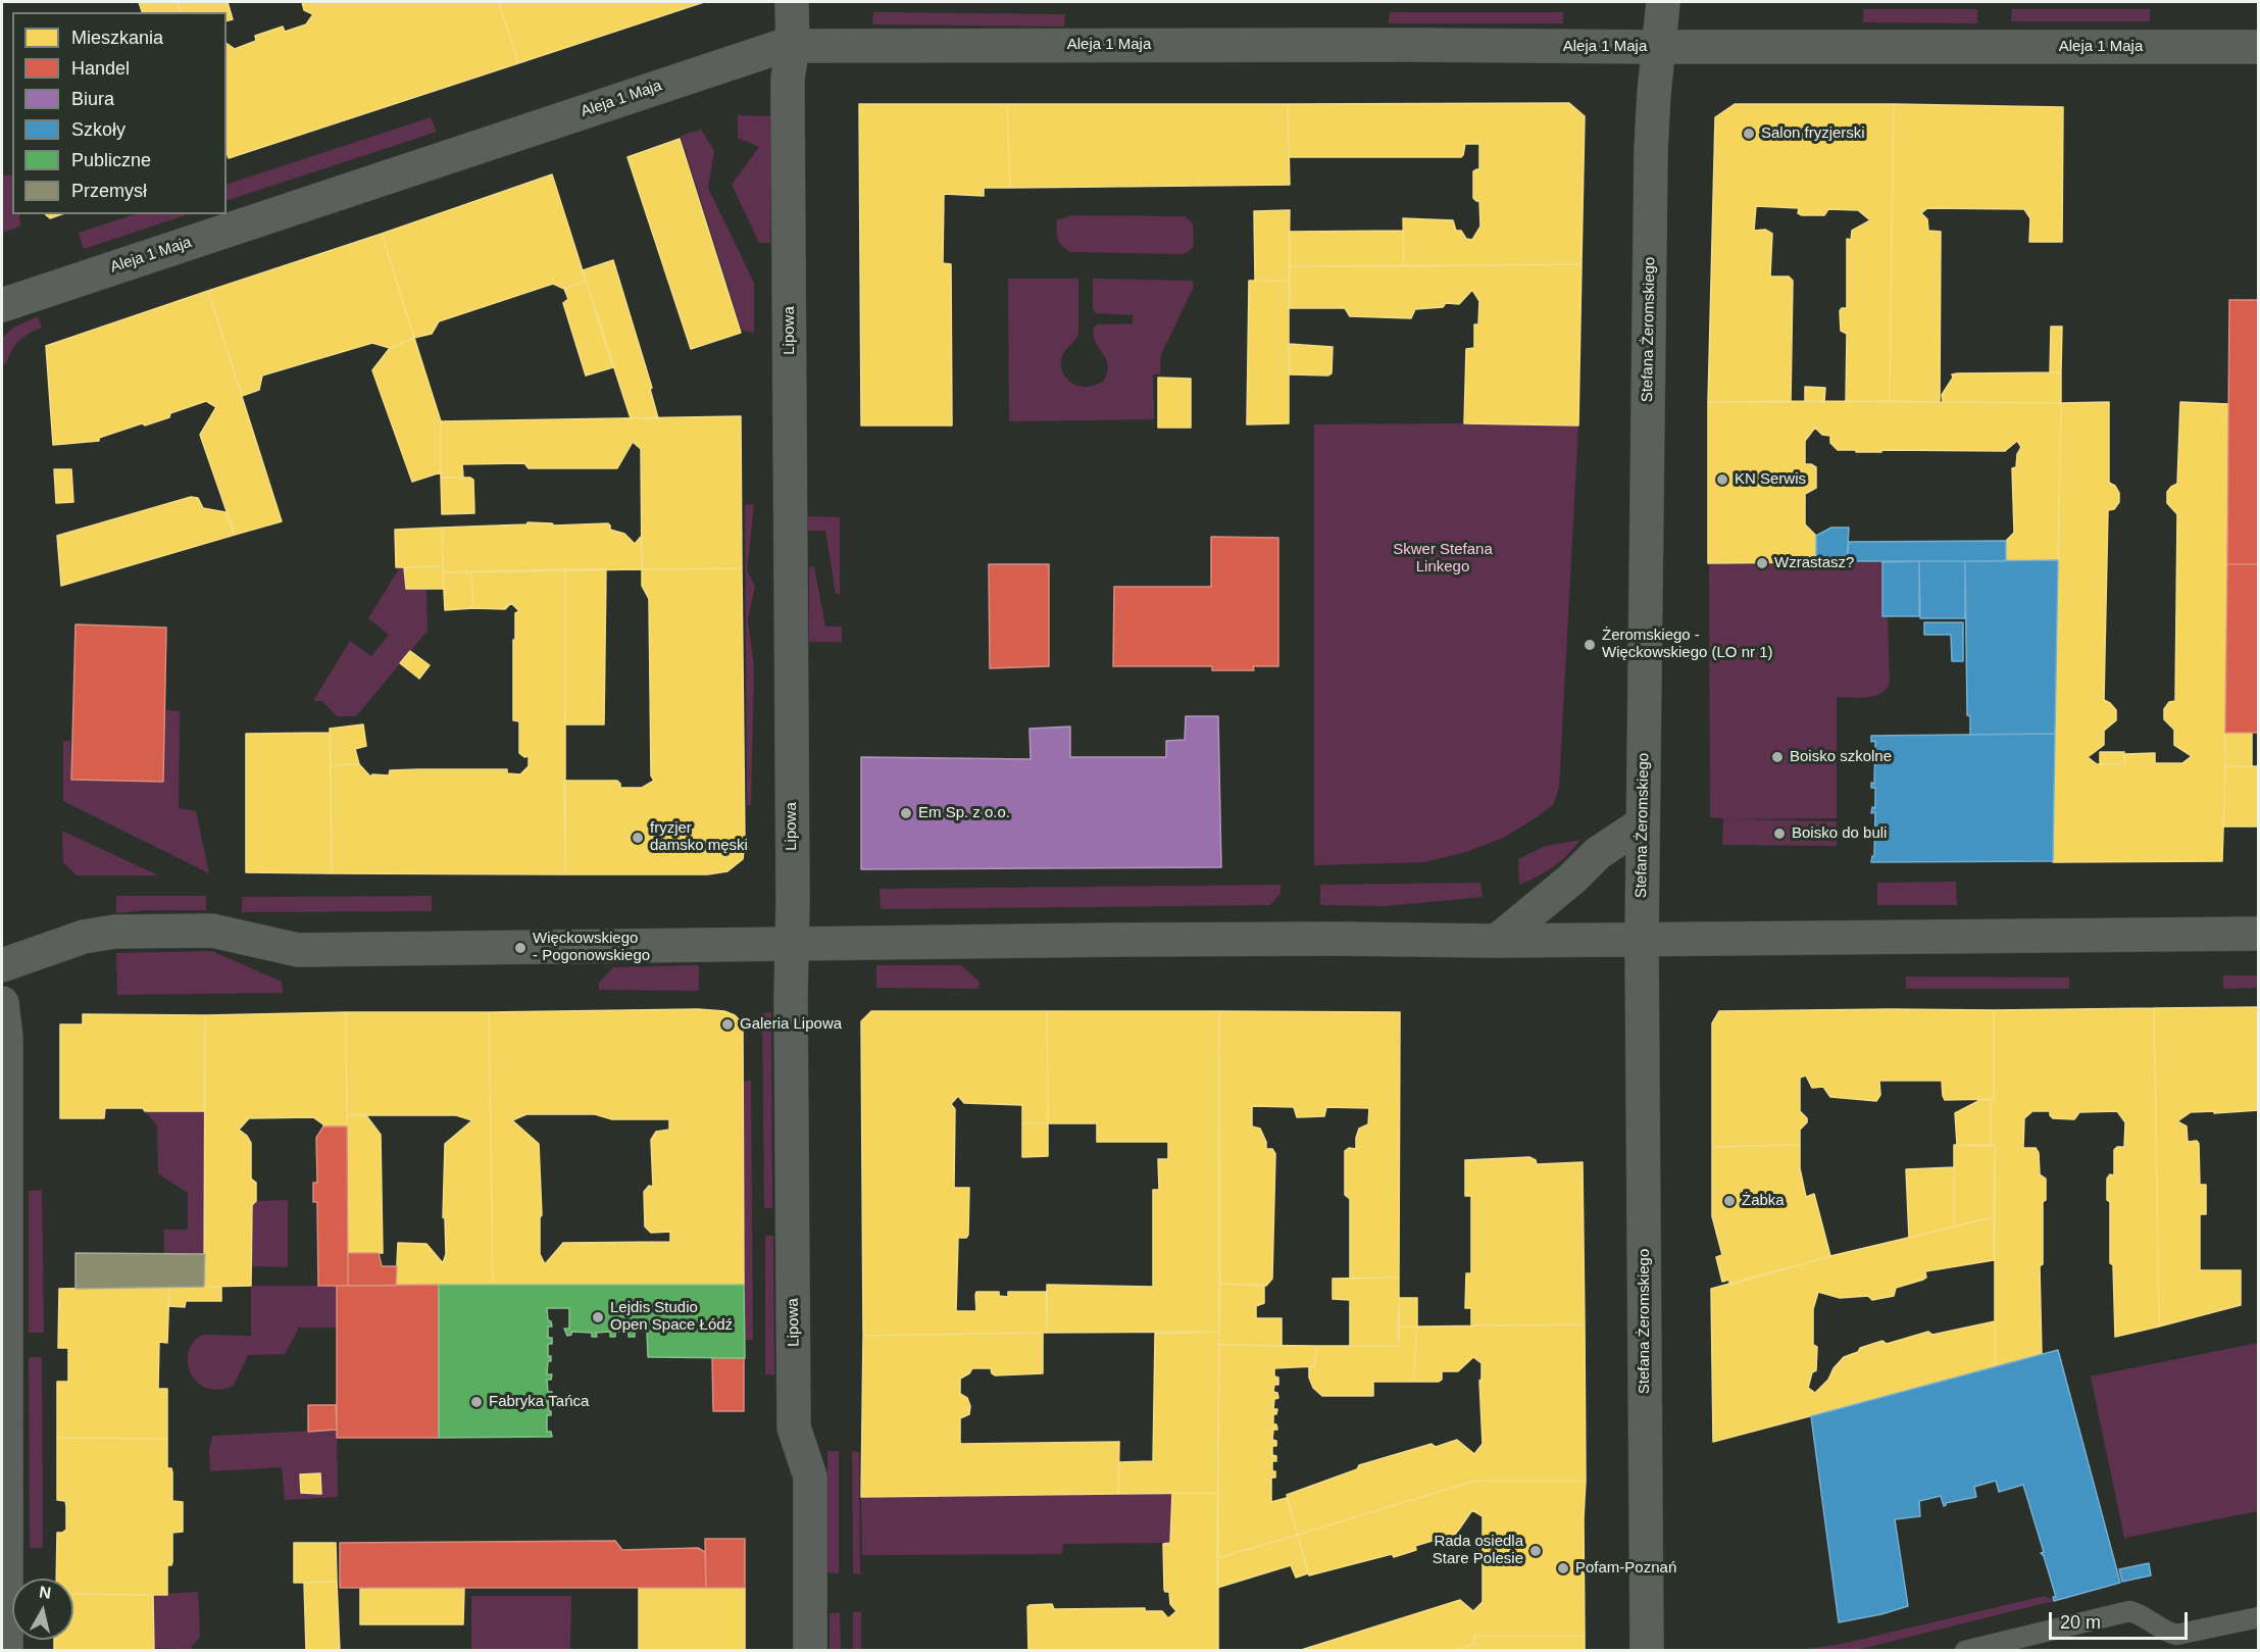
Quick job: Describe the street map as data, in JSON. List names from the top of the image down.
{
  "streets": {
    "street": ["Aleja 1 Maja", "Stefana Żeromskiego", "Lipowa"]
  },
  "crossings": [
    ["Aleja 1 Maja", "Stefana Żeromskiego"],
    ["Aleja 1 Maja", "Lipowa"]
  ],
  "parks": ["Skwer Stefana Linkego"],
  "places": [
    "Salon fryzjerski",
    "KN Serwis",
    "Wzrastasz?",
    "Żeromskiego - Więckowskiego (LO nr 1)",
    "Boisko szkolne",
    "Em Sp. z o.o.",
    "Boisko do buli",
    "fryzjer damsko męski",
    "Więckowskiego - Pogonowskiego",
    "Galeria Lipowa",
    "Żabka",
    "Lejdis Studio Open Space Łódź",
    "Fabryka Tańca",
    "Rada osiedla Stare Polesie",
    "Pofam-Poznań"
  ],
  "legend": [
    "Mieszkania",
    "Handel",
    "Biura",
    "Szkoły",
    "Publiczne",
    "Przemysł"
  ],
  "scale_bar": "20 m",
  "north": "top"
}
